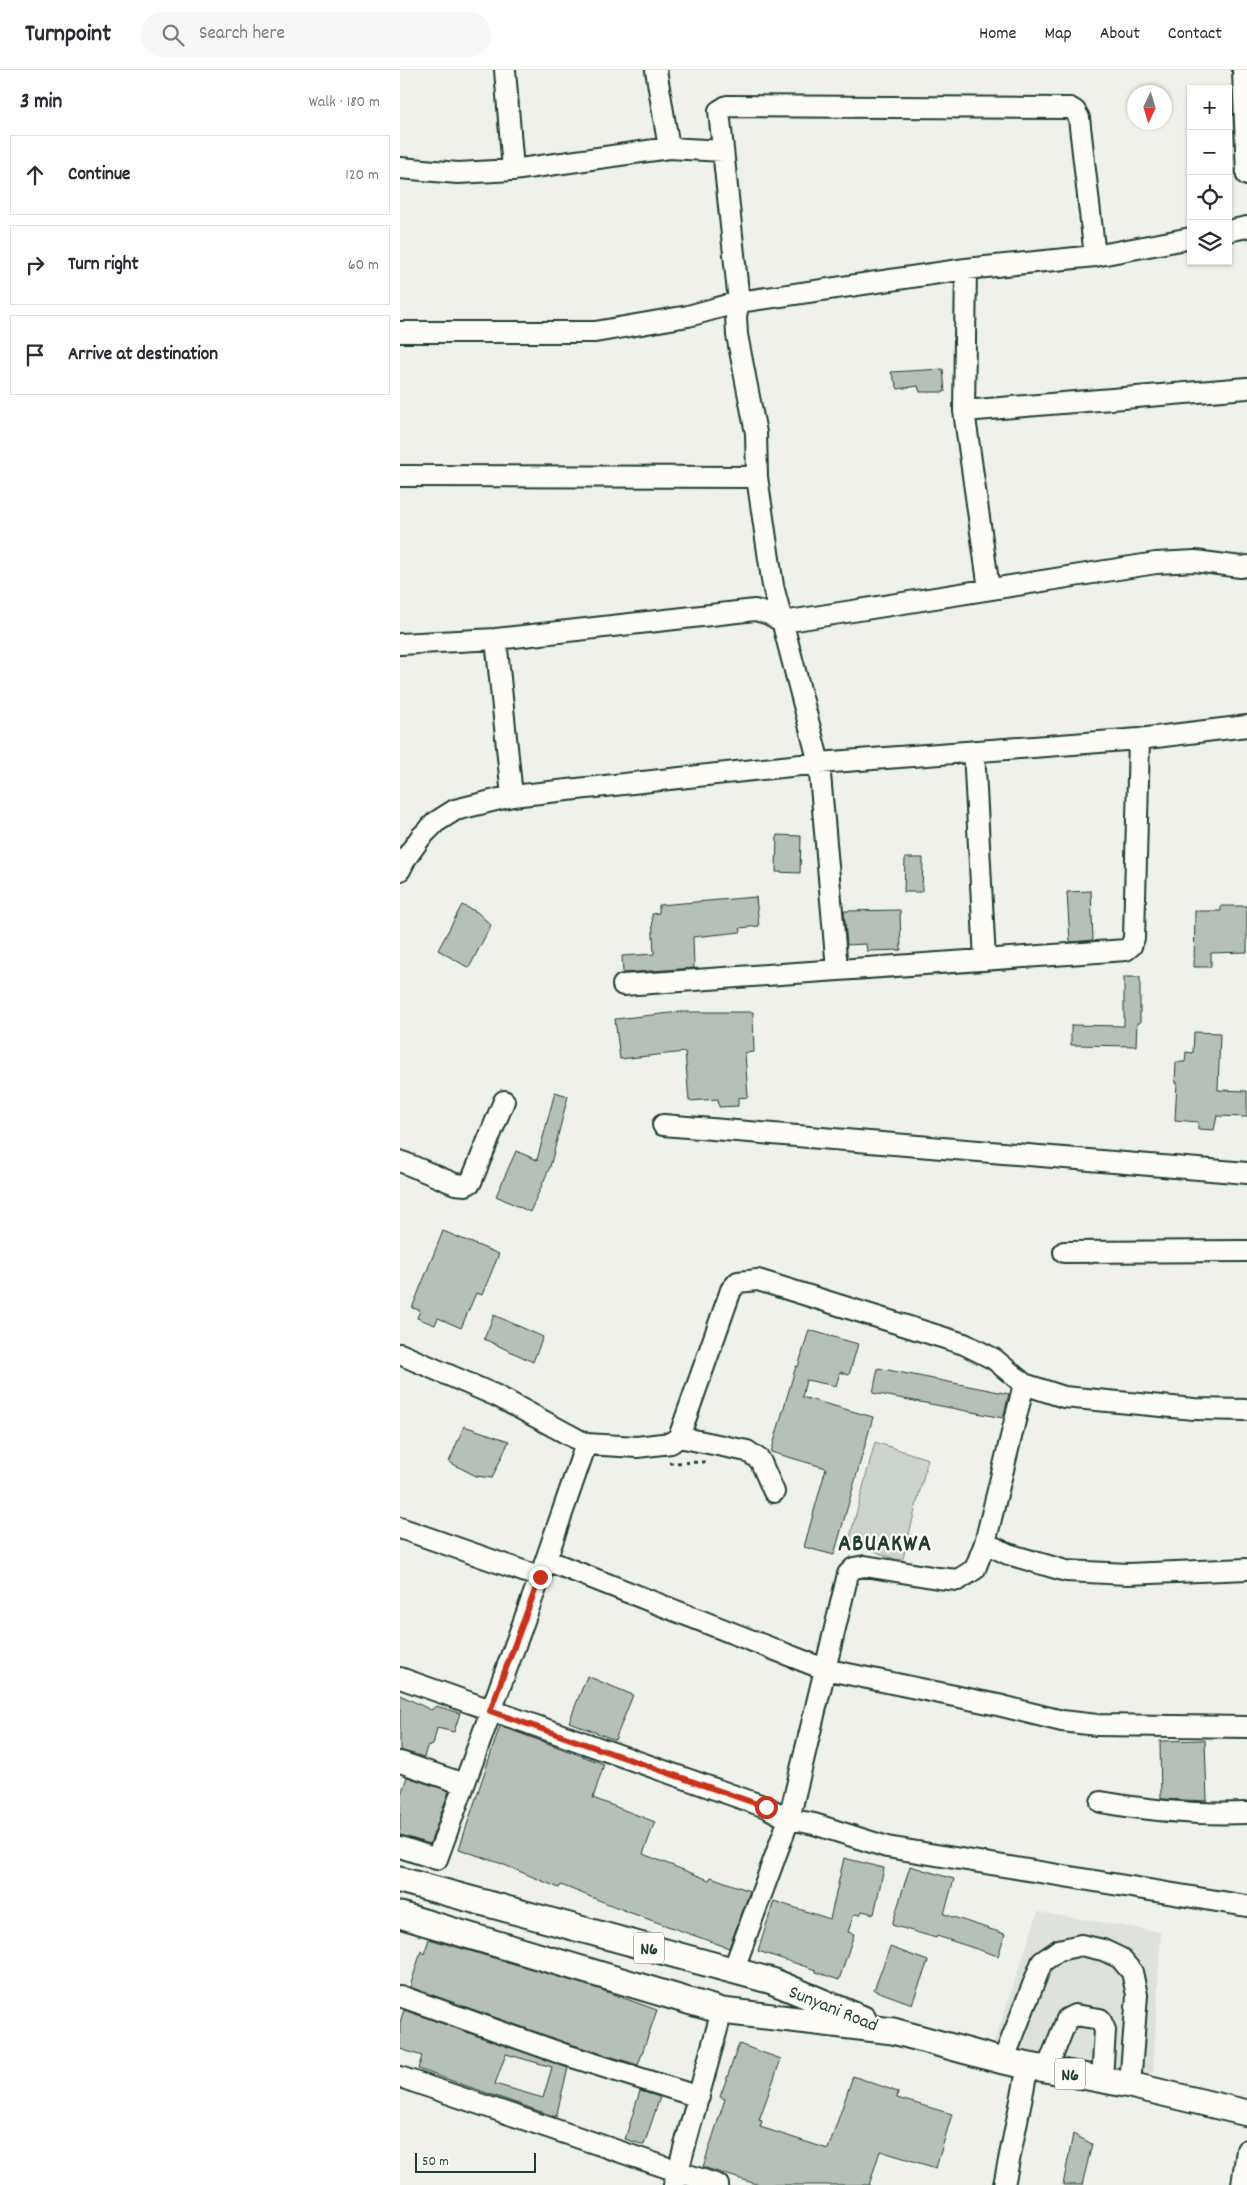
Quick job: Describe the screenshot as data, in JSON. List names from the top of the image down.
{
  "streets": {
    "main road": ["N6", "Sunyani Road"]
  },
  "crossings": [
    ["N6", "Sunyani Road"]
  ],
  "districts": ["ABUAKWA"],
  "scale_bar": "50 m",
  "north": "bottom",
  "page": {
    "header": "Turnpoint",
    "search": "Search here",
    "nav": [
      "Home",
      "Map",
      "About",
      "Contact"
    ],
    "heading": ["3 min", "Walk · 180 m"],
    "map_buttons": ["+", "−"],
    "list": [
      ["Continue", "120 m"],
      ["Turn right", "60 m"],
      "Arrive at destination"
    ],
    "scale": "50 m"
  }
}
